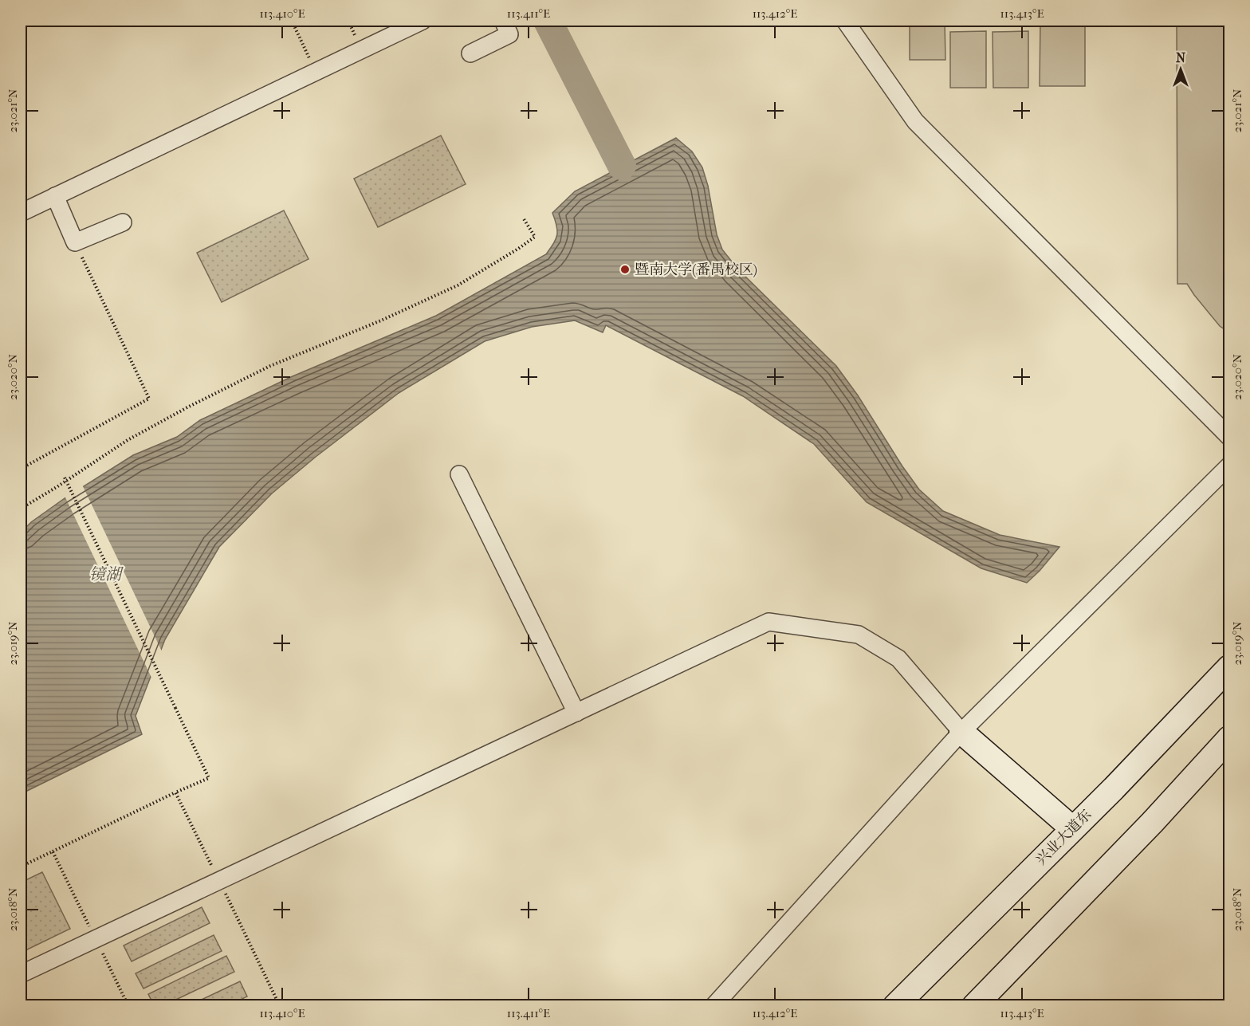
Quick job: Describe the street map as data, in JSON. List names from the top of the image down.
{
  "streets": {
    "main road": ["兴业大道东"]
  },
  "water": ["镜湖"],
  "places": ["暨南大学(番禺校区)"],
  "north": "top",
  "coordinates": [
    "113.410°E",
    "113.411°E",
    "113.412°E",
    "113.413°E",
    "23.021°N",
    "23.020°N",
    "23.019°N",
    "23.018°N"
  ]
}
